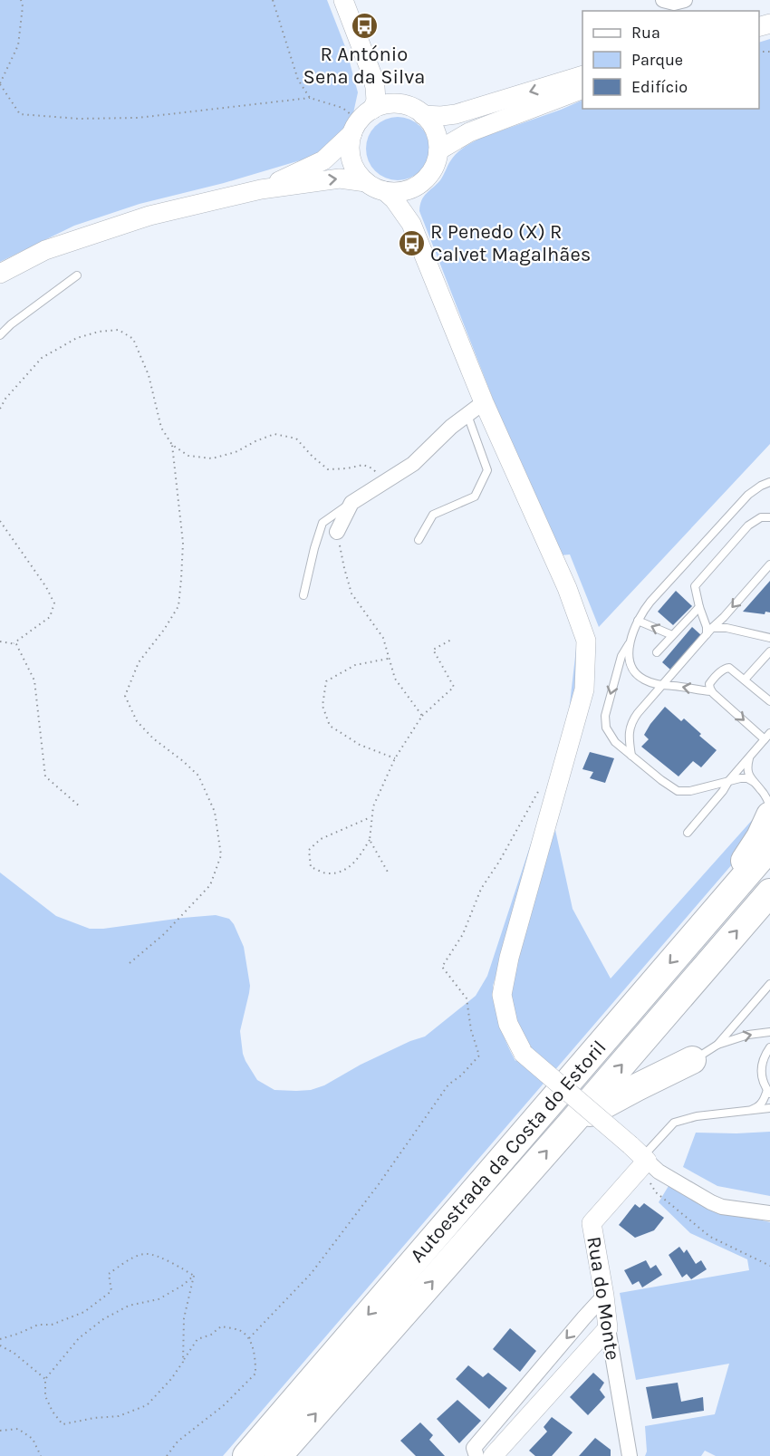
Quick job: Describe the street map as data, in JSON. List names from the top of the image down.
{
  "streets": {
    "highway": ["Autoestrada da Costa do Estoril"],
    "street": ["Rua do Monte"]
  },
  "places": {
    "bus stop": ["R António Sena da Silva", "R Penedo (X) R Calvet Magalhães"]
  },
  "legend": ["Rua", "Parque", "Edifício"]
}
